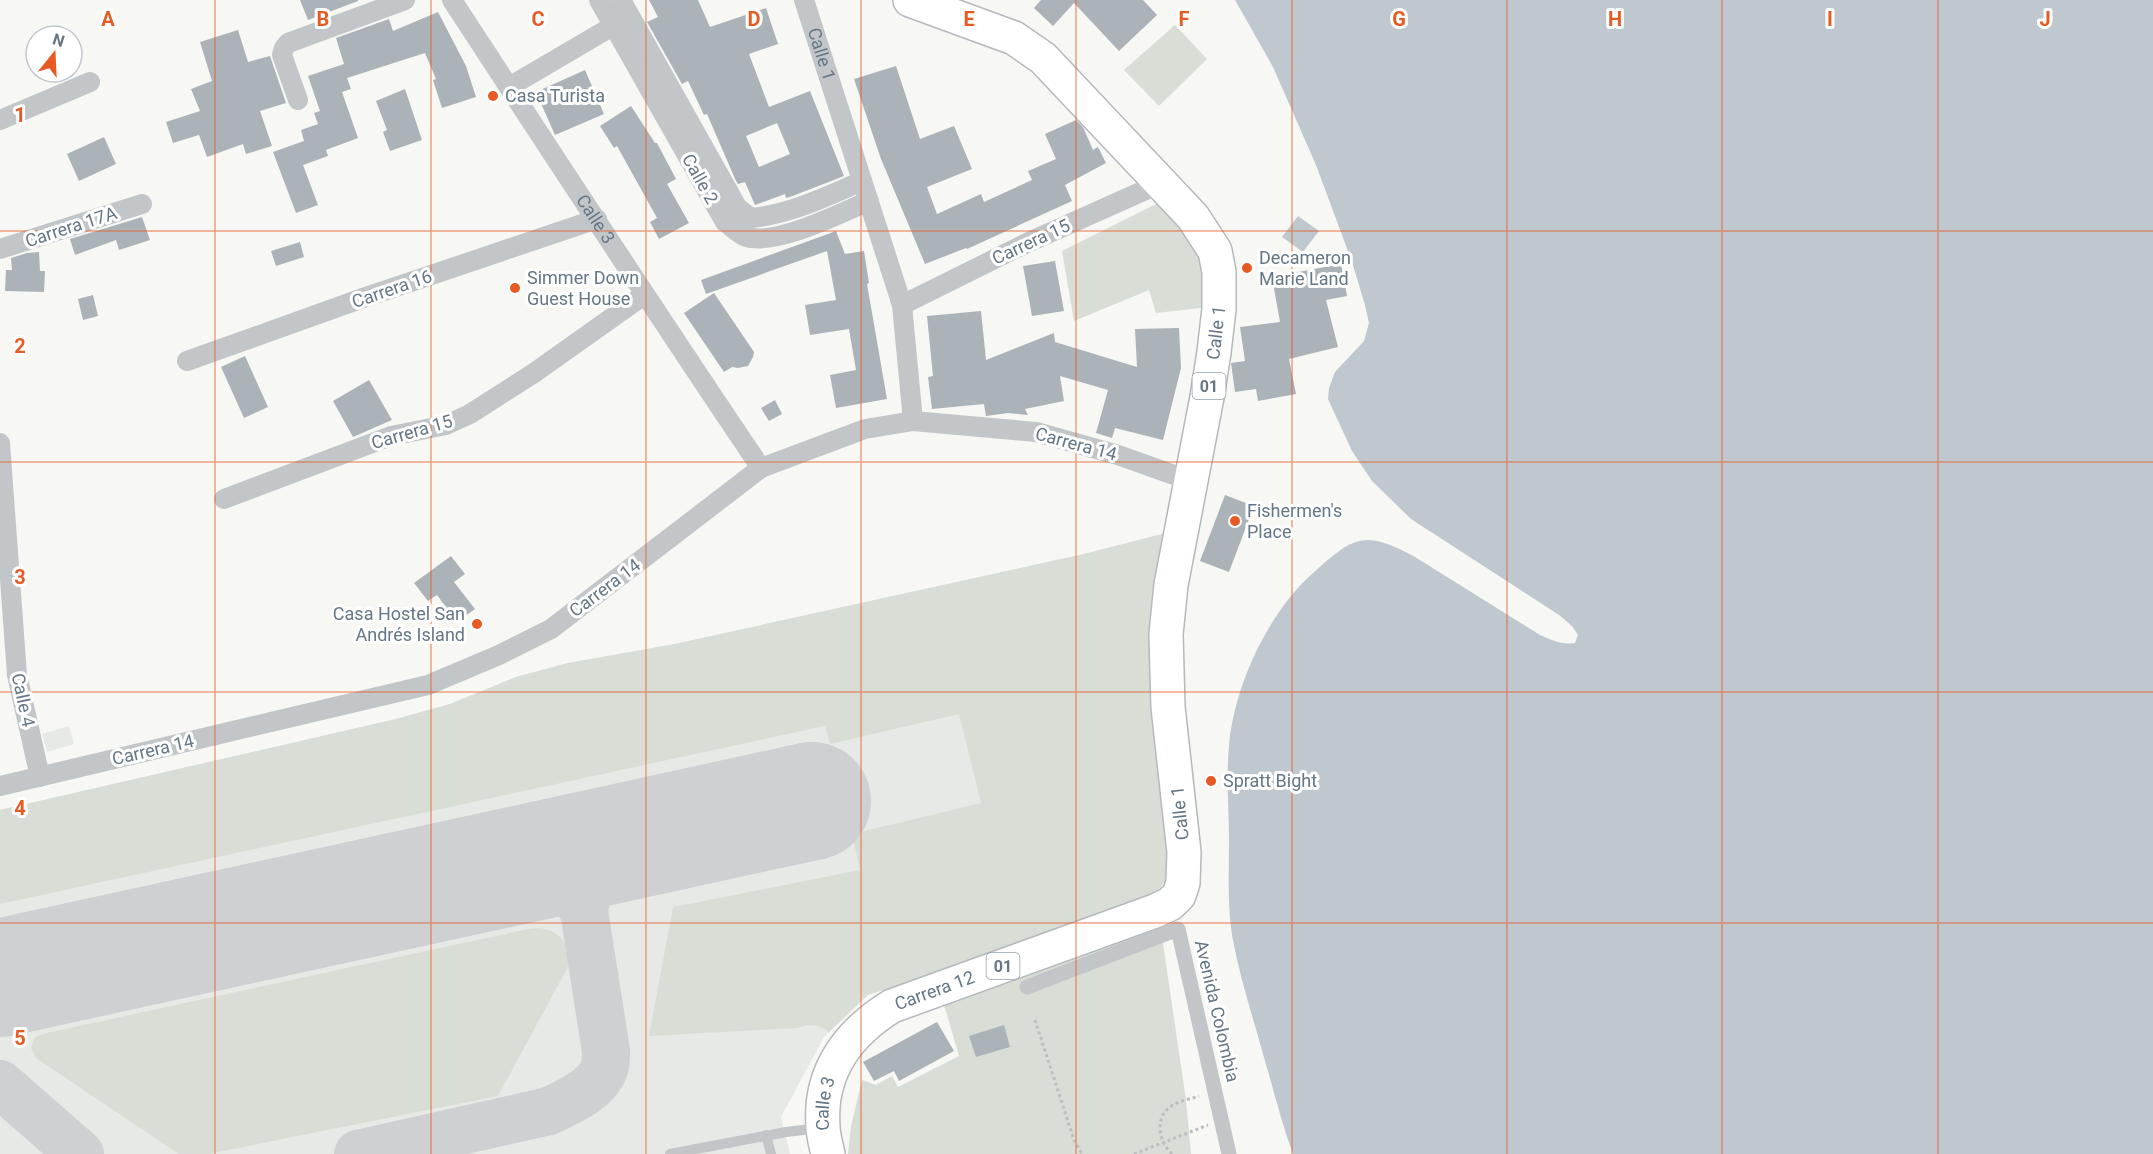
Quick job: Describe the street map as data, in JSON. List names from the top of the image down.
{
  "streets": {
    "highway": [
      "Calle 1",
      "Calle 3",
      "01",
      "Carrera 12"
    ],
    "street": [
      "Calle 2",
      "Carrera 17A",
      "Carrera 15",
      "Carrera 16",
      "Carrera 14",
      "Calle 4",
      "Avenida Colombia"
    ]
  },
  "crossings": [
    ["Calle 1", "Carrera 15"],
    ["Calle 1", "Carrera 14"],
    ["Calle 1", "Carrera 12"],
    ["Calle 3", "Carrera 15"],
    ["Calle 3", "Carrera 16"],
    ["Calle 3", "Carrera 14"],
    ["Calle 3", "Carrera 12"],
    ["Carrera 14", "Calle 4"]
  ],
  "places": [
    "Casa Turista",
    "Decameron Marie Land",
    "Simmer Down Guest House",
    "Fishermen's Place",
    "Casa Hostel San Andrés Island",
    "Spratt Bight"
  ],
  "north": "top",
  "grid": {
    "columns": [
      "A",
      "B",
      "C",
      "D",
      "E",
      "F",
      "G",
      "H",
      "I",
      "J"
    ],
    "rows": [
      "1",
      "2",
      "3",
      "4",
      "5"
    ]
  }
}
